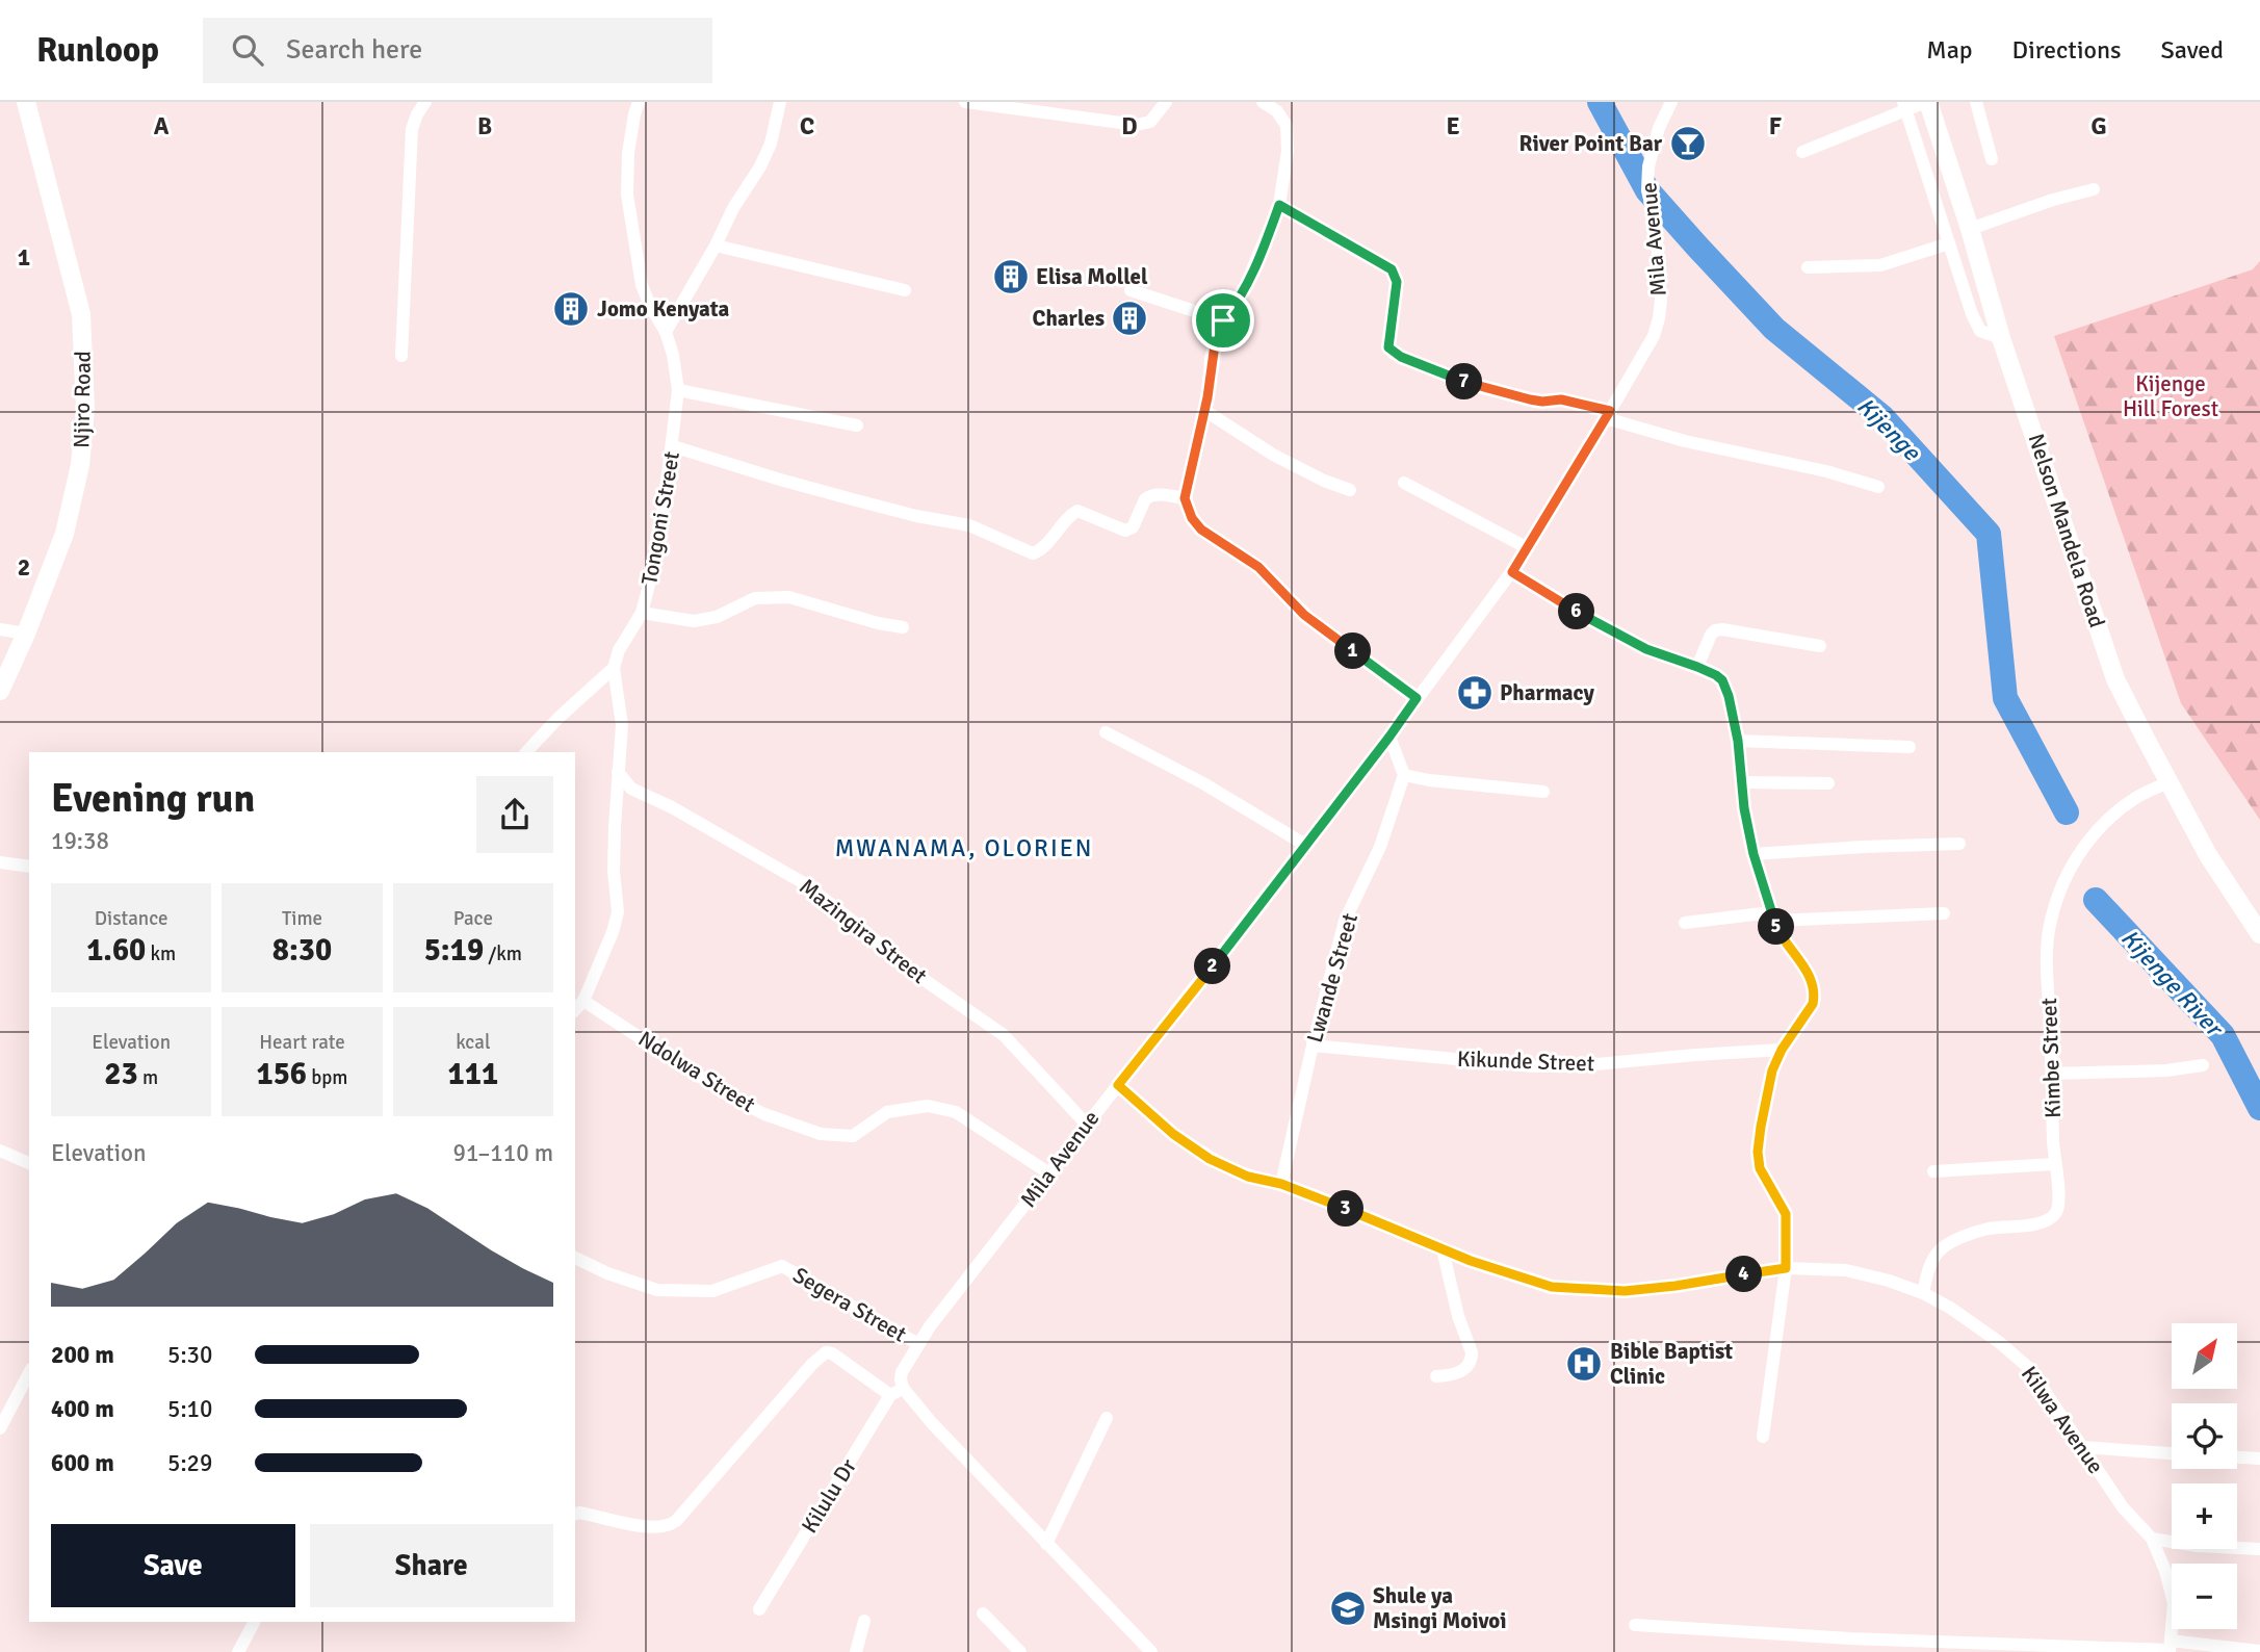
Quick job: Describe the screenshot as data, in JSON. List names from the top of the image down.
{
  "streets": {
    "main road": ["Njiro Road", "Nelson Mandela Road"],
    "street": [
      "Mila Avenue",
      "Tongoni Street",
      "Mazingira Street",
      "Lwande Street",
      "Kimbe Street",
      "Kikunde Street",
      "Ndolwa Street",
      "Segera Street",
      "Kilwa Avenue",
      "Kilulu Dr"
    ]
  },
  "crossings": [
    ["Mila Avenue", "Mazingira Street"],
    ["Mila Avenue", "Ndolwa Street"],
    ["Mila Avenue", "Segera Street"],
    ["Mila Avenue", "Kilwa Avenue"],
    ["Mila Avenue", "Kilulu Dr"],
    ["Nelson Mandela Road", "Kimbe Street"],
    ["Lwande Street", "Kikunde Street"],
    ["Lwande Street", "Kilwa Avenue"],
    ["Kimbe Street", "Kilwa Avenue"]
  ],
  "districts": ["MWANAMA, OLORIEN"],
  "water": ["Kijenge", "Kijenge River"],
  "parks": ["Kijenge Hill Forest"],
  "places": {
    "bar": ["River Point Bar"],
    "building": ["Elisa Mollel", "Jomo Kenyata", "Charles"],
    "pharmacy": ["Pharmacy"],
    "hospital": ["Bible Baptist Clinic"],
    "school or university": ["Shule ya Msingi Moivoi"]
  },
  "north": "top right",
  "page": {
    "header": "Runloop",
    "search": "Search here",
    "nav": ["Map", "Directions", "Saved"],
    "pins": [
      "7",
      "6",
      "1",
      "5",
      "2",
      "3",
      "4"
    ],
    "heading": ["Evening run", "19:38"],
    "stats": [
      ["Distance", "1.60 km"],
      ["Time", "8:30"],
      ["Pace", "5:19 /km"],
      ["Elevation", "23 m"],
      ["Heart rate", "156 bpm"],
      ["kcal", "111"]
    ],
    "chart": ["Elevation", "91–110 m"],
    "map_buttons": ["+", "−"],
    "list": [
      {
        "name": "200 m",
        "note": "5:30"
      },
      {
        "name": "400 m",
        "note": "5:10"
      },
      {
        "name": "600 m",
        "note": "5:29"
      }
    ],
    "buttons": ["Save", "Share"]
  },
  "grid": {
    "columns": [
      "A",
      "B",
      "C",
      "D",
      "E",
      "F",
      "G"
    ],
    "rows": ["1", "2"]
  }
}
